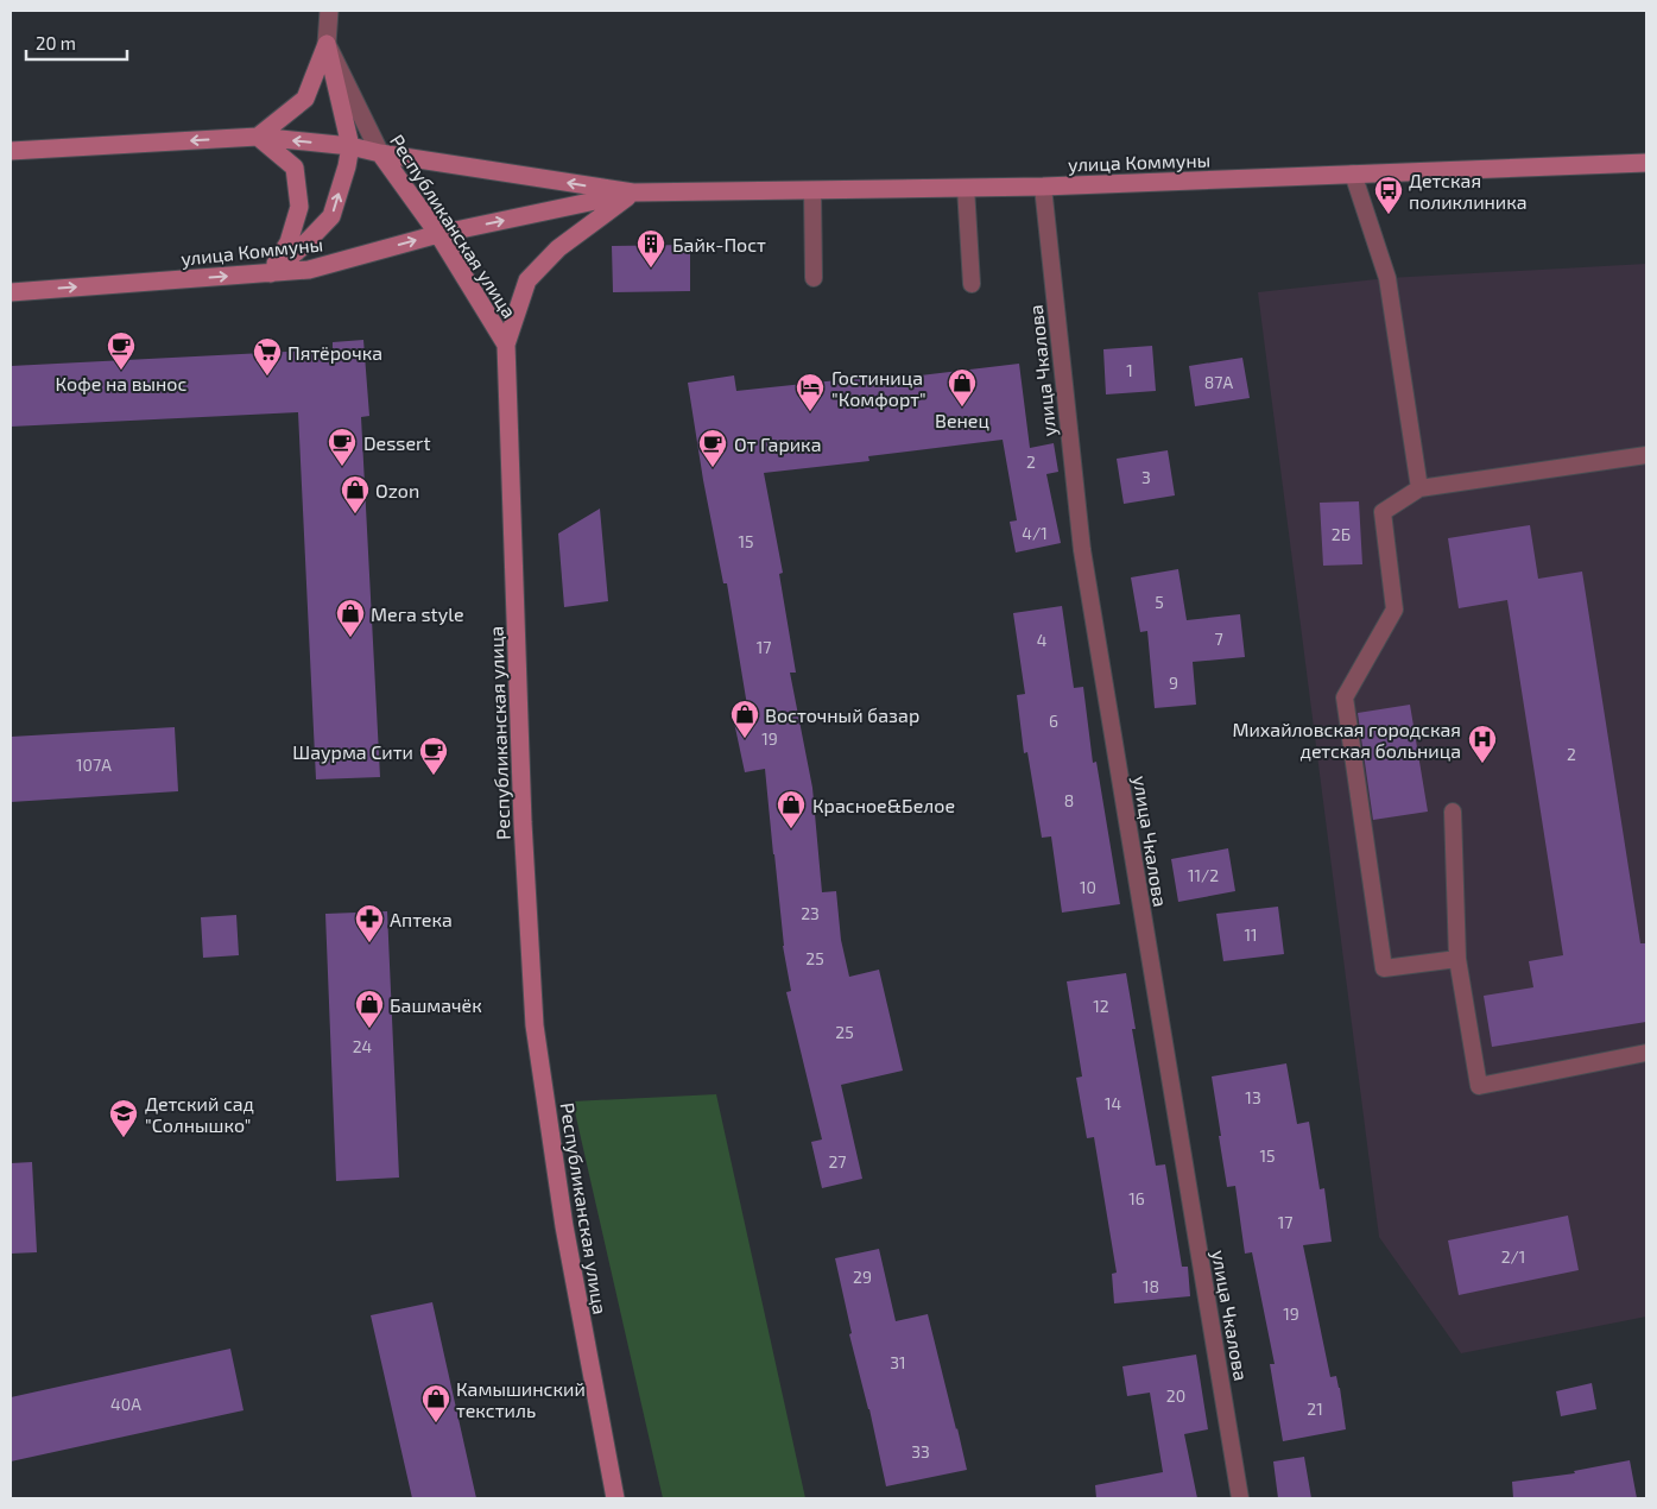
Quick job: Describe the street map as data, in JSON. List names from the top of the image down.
{
  "streets": {
    "street": ["улица Коммуны", "Республиканская улица"],
    "lane": ["улица Чкалова"]
  },
  "crossings": [
    ["улица Коммуны", "Республиканская улица"],
    ["улица Коммуны", "улица Чкалова"]
  ],
  "places": {
    "bus stop": ["Детская поликлиника"],
    "building": ["Байк-Пост"],
    "cafe": [
      "Кофе на вынос",
      "Dessert",
      "От Гарика",
      "Шаурма Сити"
    ],
    "supermarket": ["Пятёрочка"],
    "shop": [
      "Венец",
      "Ozon",
      "Мега style",
      "Восточный базар",
      "Красное&Белое",
      "Башмачёк",
      "Камышинский текстиль"
    ],
    "hotel": ["Гостиница \"Комфорт\""],
    "hospital": ["Михайловская городская детская больница"],
    "pharmacy": ["Аптека"],
    "school or university": ["Детский сад \"Солнышко\""]
  },
  "house_numbers": [
    "1",
    "87А",
    "2",
    "3",
    "4/1",
    "2Б",
    "15",
    "5",
    "7",
    "4",
    "17",
    "9",
    "6",
    "19",
    "2",
    "107А",
    "8",
    "11/2",
    "10",
    "23",
    "11",
    "25",
    "12",
    "25",
    "24",
    "13",
    "14",
    "15",
    "27",
    "16",
    "17",
    "2/1",
    "29",
    "18",
    "19",
    "31",
    "20",
    "40А",
    "21",
    "33"
  ],
  "scale_bar": "20 m"
}
